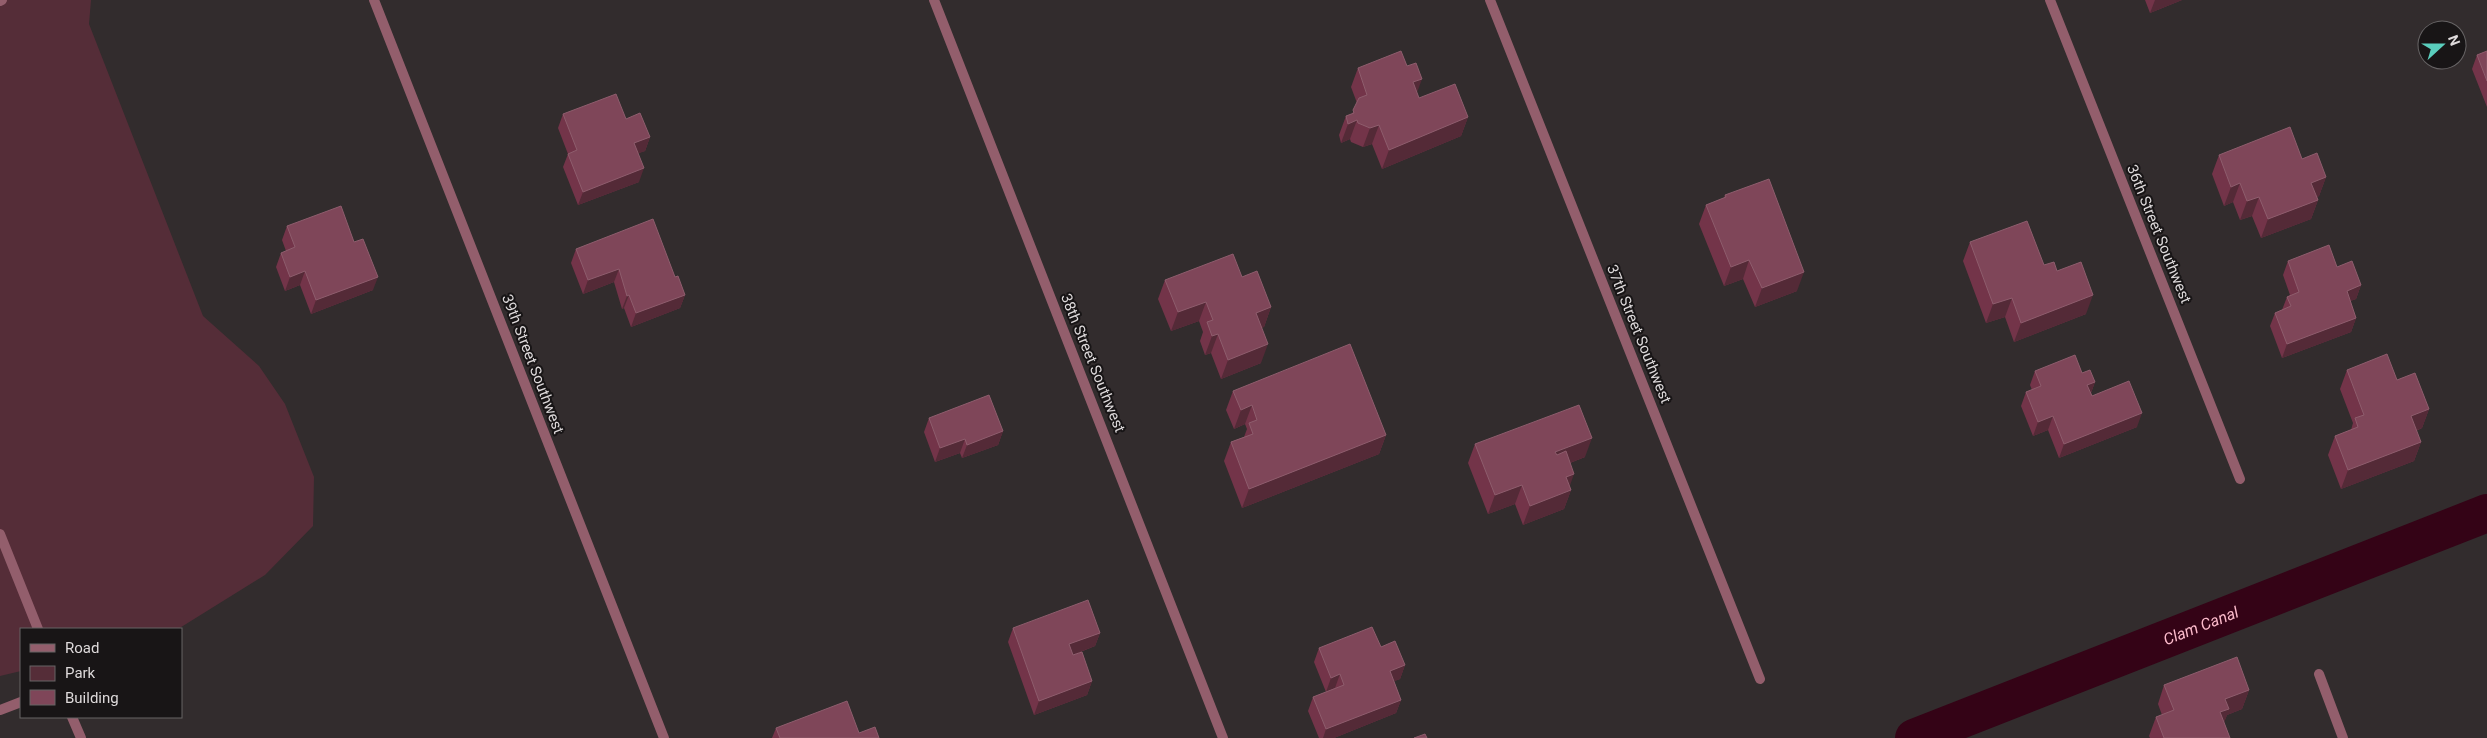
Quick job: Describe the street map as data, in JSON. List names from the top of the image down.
{
  "streets": {
    "street": [
      "36th Street Southwest",
      "37th Street Southwest",
      "38th Street Southwest",
      "39th Street Southwest"
    ]
  },
  "water": ["Clam Canal"],
  "legend": ["Road", "Park", "Building"],
  "north": "right"
}
